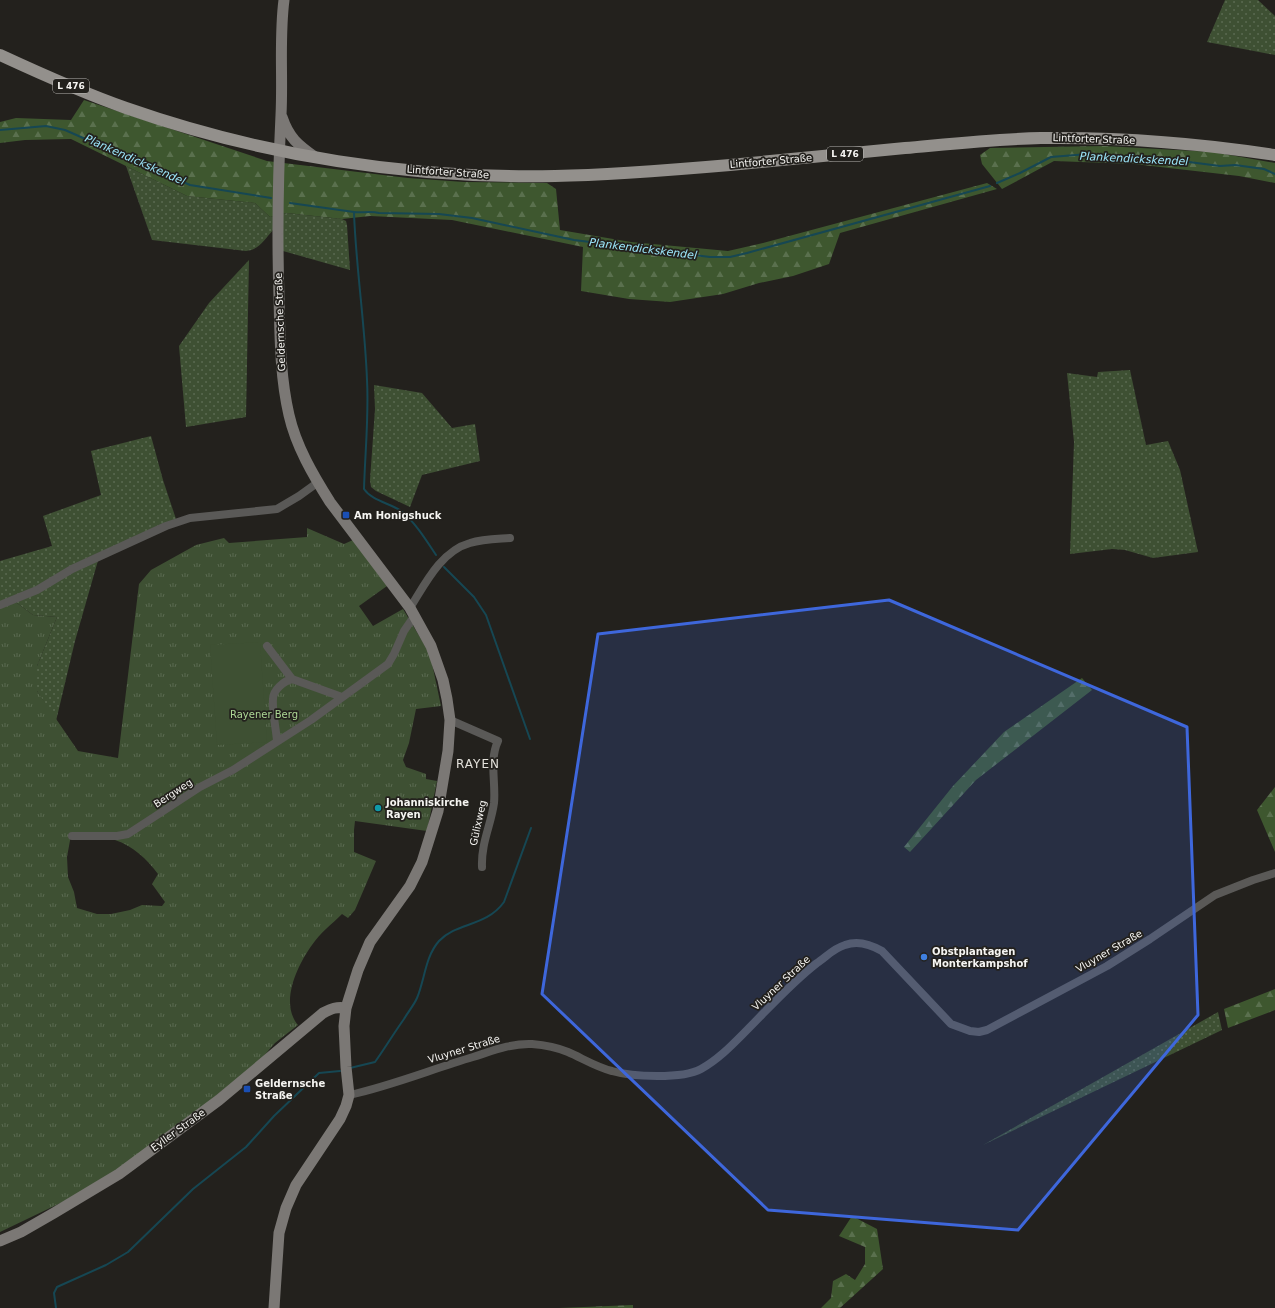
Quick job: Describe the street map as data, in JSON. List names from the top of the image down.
{
  "streets": {
    "main road": [
      "L 476",
      "Lintforter Straße",
      "Geldernsche Straße",
      "Eyller Straße"
    ],
    "street": ["Bergweg", "Gülixweg", "Vluyner Straße"]
  },
  "crossings": [
    ["Lintforter Straße", "Geldernsche Straße"],
    ["Geldernsche Straße", "Bergweg"],
    ["Geldernsche Straße", "Gülixweg"],
    ["Geldernsche Straße", "Vluyner Straße"],
    ["Geldernsche Straße", "Eyller Straße"]
  ],
  "districts": ["RAYEN"],
  "water": ["Plankendickskendel"],
  "parks": ["Rayener Berg"],
  "places": {
    "transit": ["Am Honigshuck", "Geldernsche Straße"],
    "other": ["Johanniskirche Rayen", "Obstplantagen Monterkampshof"]
  }
}
